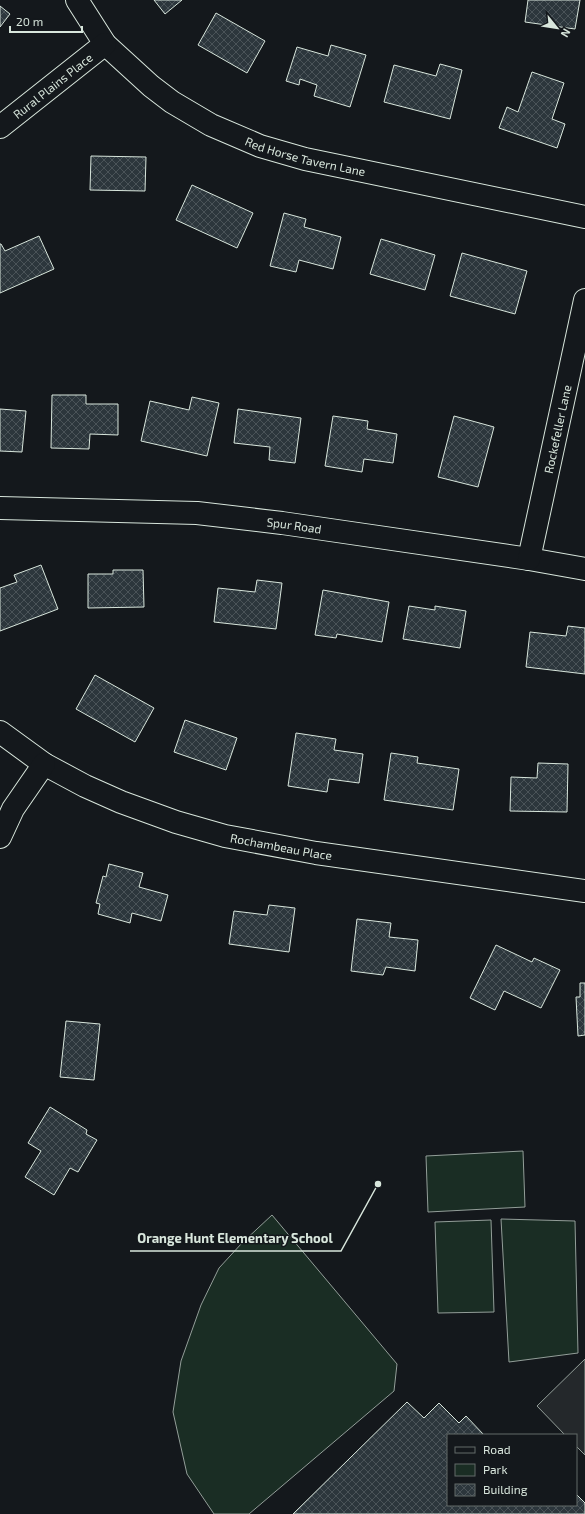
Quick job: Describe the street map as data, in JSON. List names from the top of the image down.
{
  "streets": {
    "street": [
      "Rural Plains Place",
      "Red Horse Tavern Lane",
      "Rockefeller Lane",
      "Spur Road",
      "Rochambeau Place"
    ]
  },
  "crossings": [
    ["Rural Plains Place", "Red Horse Tavern Lane"],
    ["Rockefeller Lane", "Spur Road"]
  ],
  "places": ["Orange Hunt Elementary School"],
  "legend": ["Road", "Park", "Building"],
  "scale_bar": "20 m",
  "north": "bottom right"
}
